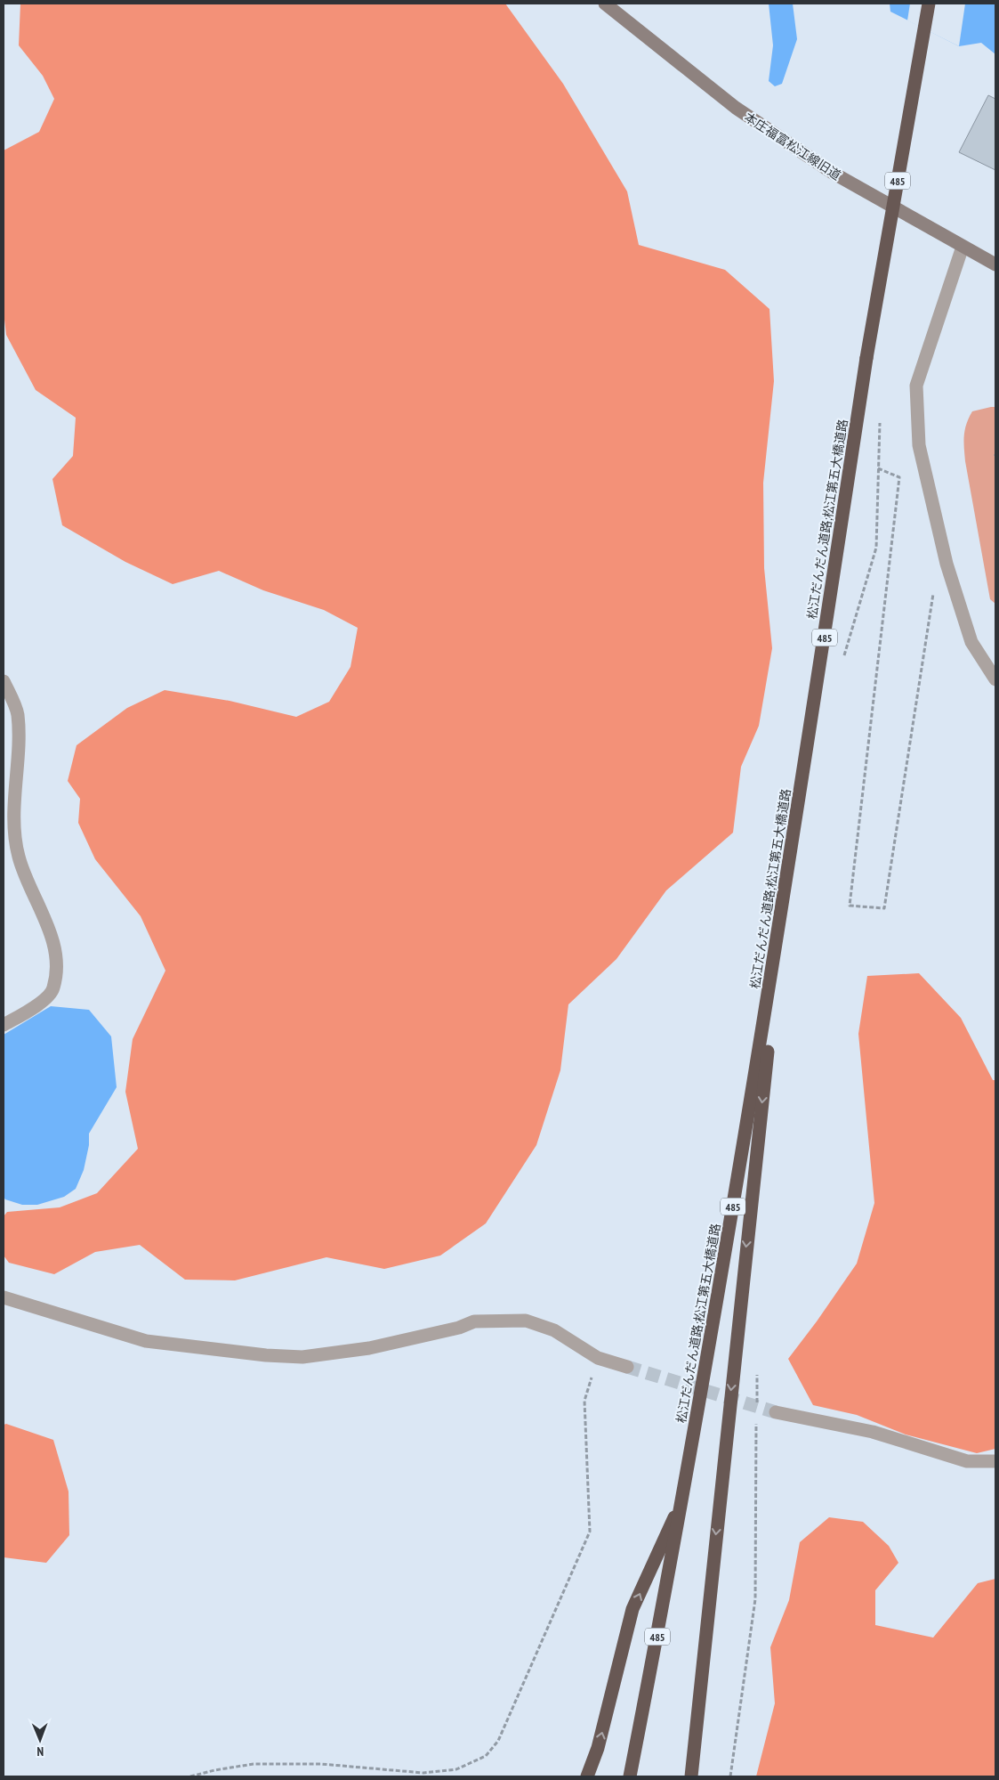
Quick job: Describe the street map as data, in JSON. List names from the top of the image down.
{
  "streets": {
    "highway": ["485", "松江だんだん道路;松江第五大橋道路"],
    "street": ["本庄福富松江線旧道"]
  },
  "north": "bottom"
}
